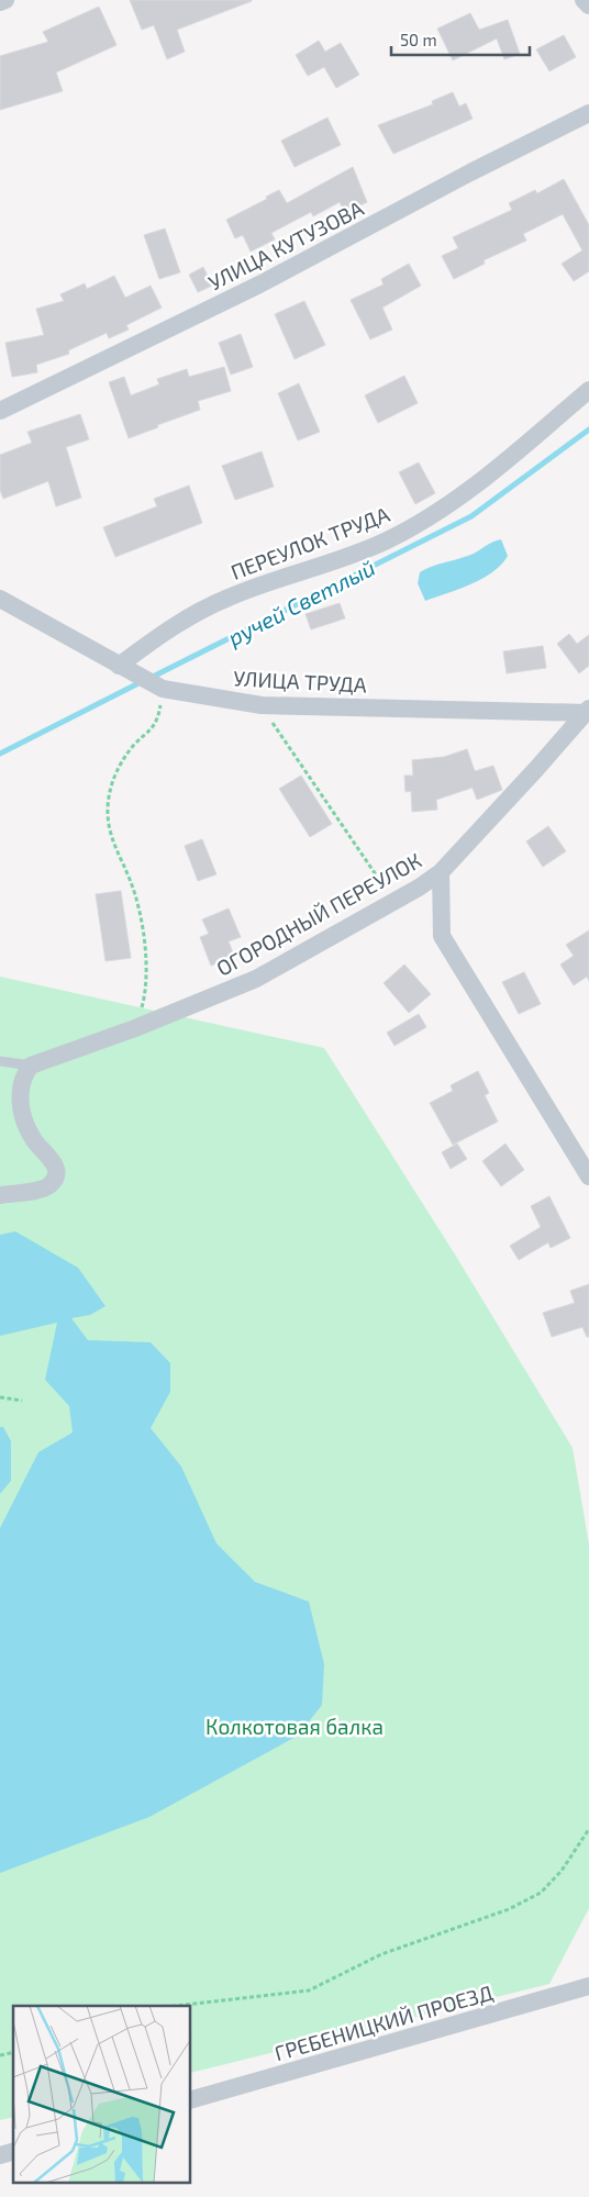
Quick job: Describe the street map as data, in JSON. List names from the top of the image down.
{
  "streets": {
    "street": [
      "УЛИЦА КУТУЗОВА",
      "ПЕРЕУЛОК ТРУДА",
      "УЛИЦА ТРУДА",
      "ОГОРОДНЫЙ ПЕРЕУЛОК",
      "ГРЕБЕНИЦКИЙ ПРОЕЗД"
    ]
  },
  "crossings": [
    ["ПЕРЕУЛОК ТРУДА", "УЛИЦА ТРУДА"],
    ["УЛИЦА ТРУДА", "ОГОРОДНЫЙ ПЕРЕУЛОК"]
  ],
  "water": ["ручей Светлый"],
  "parks": ["Колкотовая балка"],
  "scale_bar": "50 m"
}
